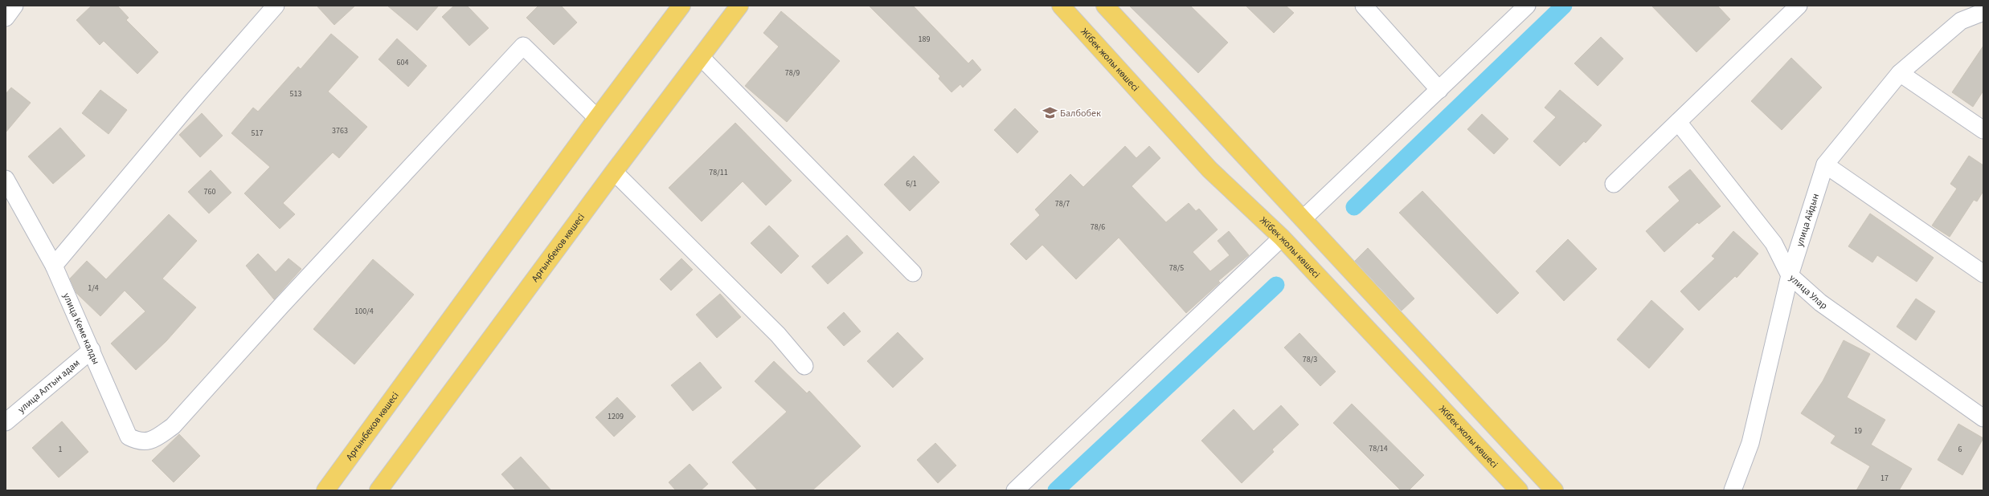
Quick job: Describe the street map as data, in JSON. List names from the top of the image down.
{
  "streets": {
    "main road": ["Жібек жолы көшесі", "Арғынбеков көшесі"],
    "street": [
      "улица Айдын",
      "улица Улар",
      "улица Кеме калды",
      "улица Алтын адам"
    ]
  },
  "crossings": [
    ["улица Айдын", "улица Улар"],
    ["Арғынбеков көшесі", "улица Кеме калды"],
    ["улица Кеме калды", "улица Алтын адам"]
  ],
  "places": {
    "school or university": ["Балбобек"]
  },
  "house_numbers": [
    "189",
    "604",
    "78/9",
    "513",
    "3763",
    "517",
    "78/11",
    "6/1",
    "760",
    "78/7",
    "78/6",
    "78/5",
    "1/4",
    "100/4",
    "78/3",
    "1209",
    "19",
    "78/14",
    "1",
    "6",
    "17"
  ]
}
